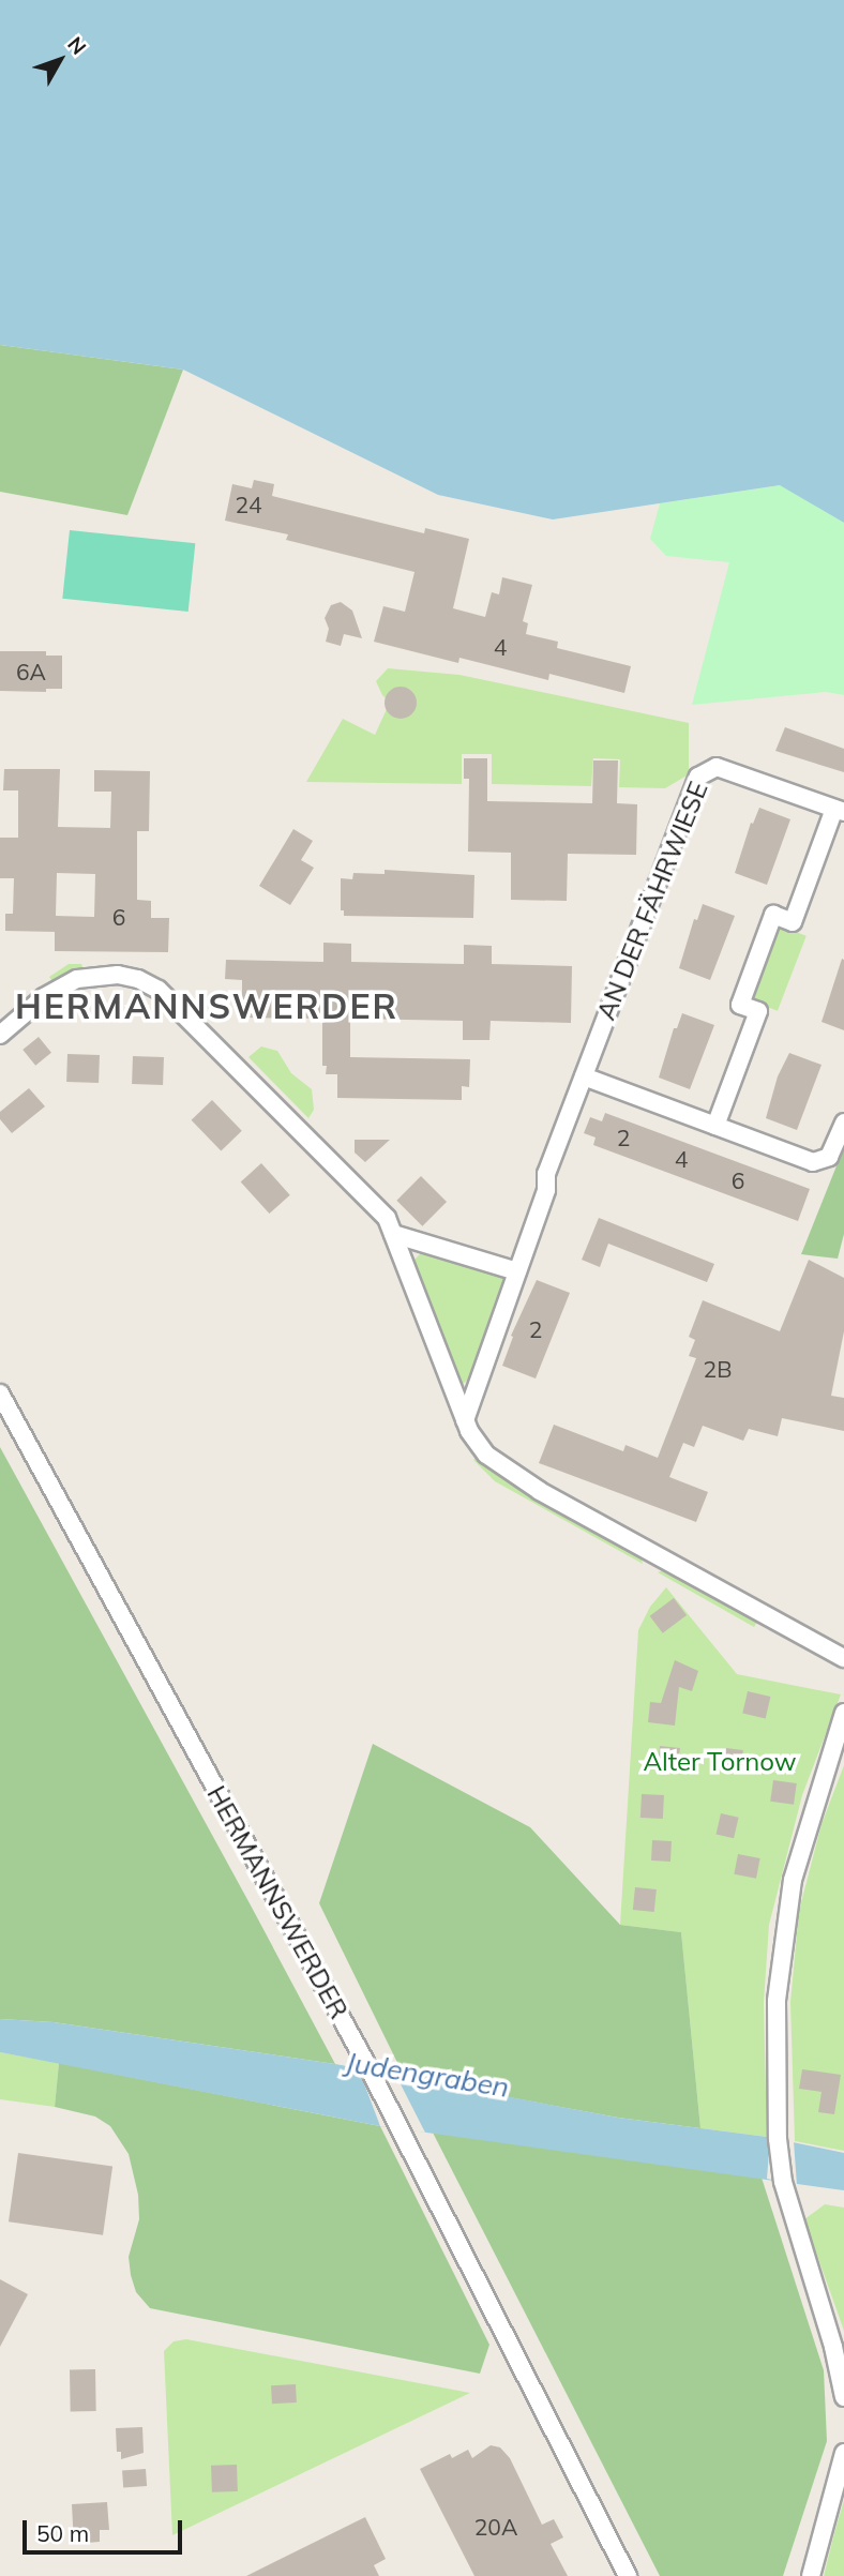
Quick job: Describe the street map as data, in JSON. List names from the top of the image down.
{
  "streets": {
    "street": ["AN DER FÄHRWIESE", "HERMANNSWERDER"]
  },
  "districts": ["HERMANNSWERDER"],
  "water": ["Judengraben"],
  "parks": ["Alter Tornow"],
  "house_numbers": [
    "24",
    "4",
    "6A",
    "6",
    "2",
    "4",
    "6",
    "2",
    "2B",
    "20A"
  ],
  "scale_bar": "50 m",
  "north": "top right"
}
